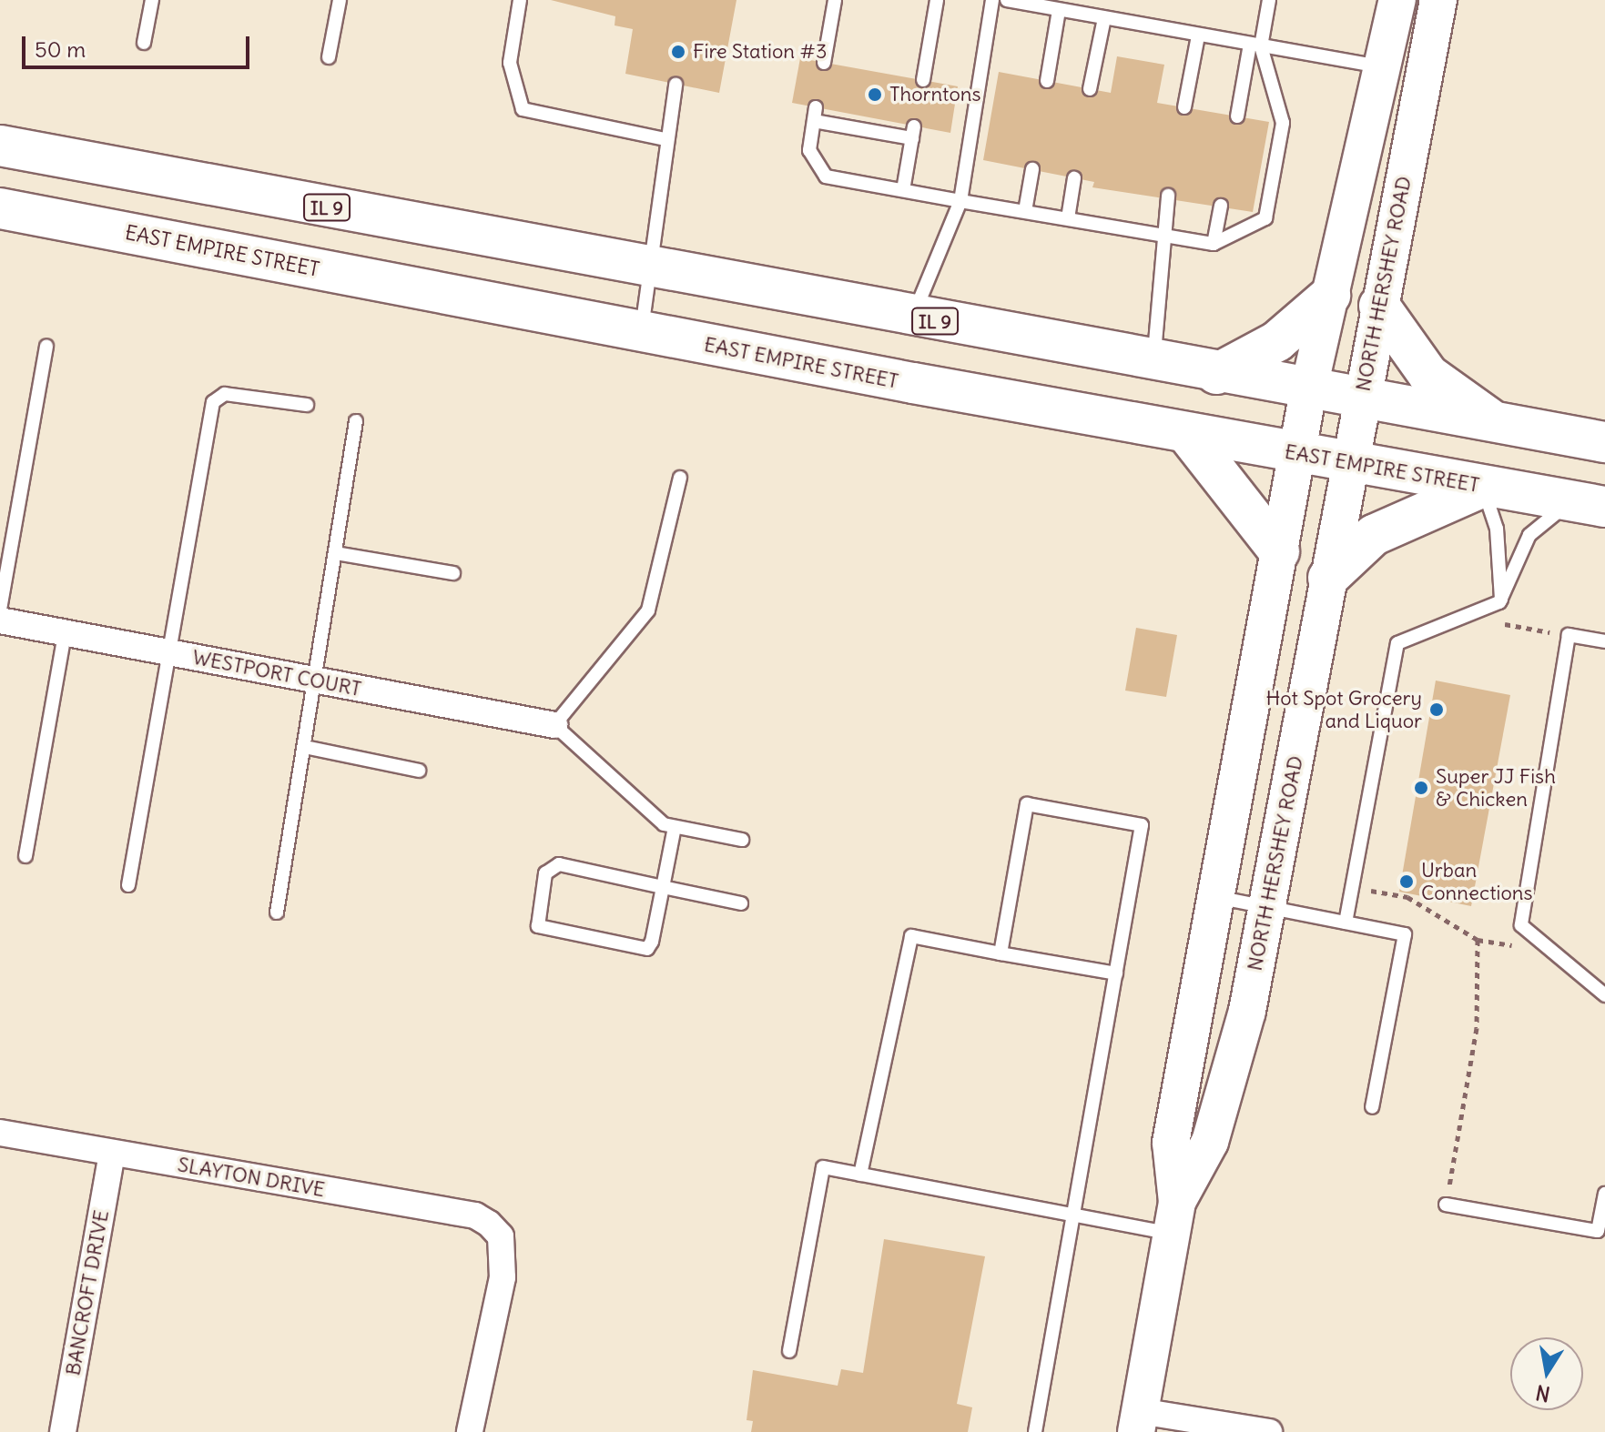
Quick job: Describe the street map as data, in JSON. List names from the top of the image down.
{
  "streets": {
    "main road": ["IL 9", "EAST EMPIRE STREET", "NORTH HERSHEY ROAD"],
    "street": ["WESTPORT COURT", "SLAYTON DRIVE", "BANCROFT DRIVE"]
  },
  "crossings": [
    ["IL 9", "NORTH HERSHEY ROAD"],
    ["EAST EMPIRE STREET", "NORTH HERSHEY ROAD"],
    ["SLAYTON DRIVE", "BANCROFT DRIVE"]
  ],
  "places": [
    "Fire Station #3",
    "Thorntons",
    "Hot Spot Grocery and Liquor",
    "Super JJ Fish & Chicken",
    "Urban Connections"
  ],
  "scale_bar": "50 m",
  "north": "bottom"
}
